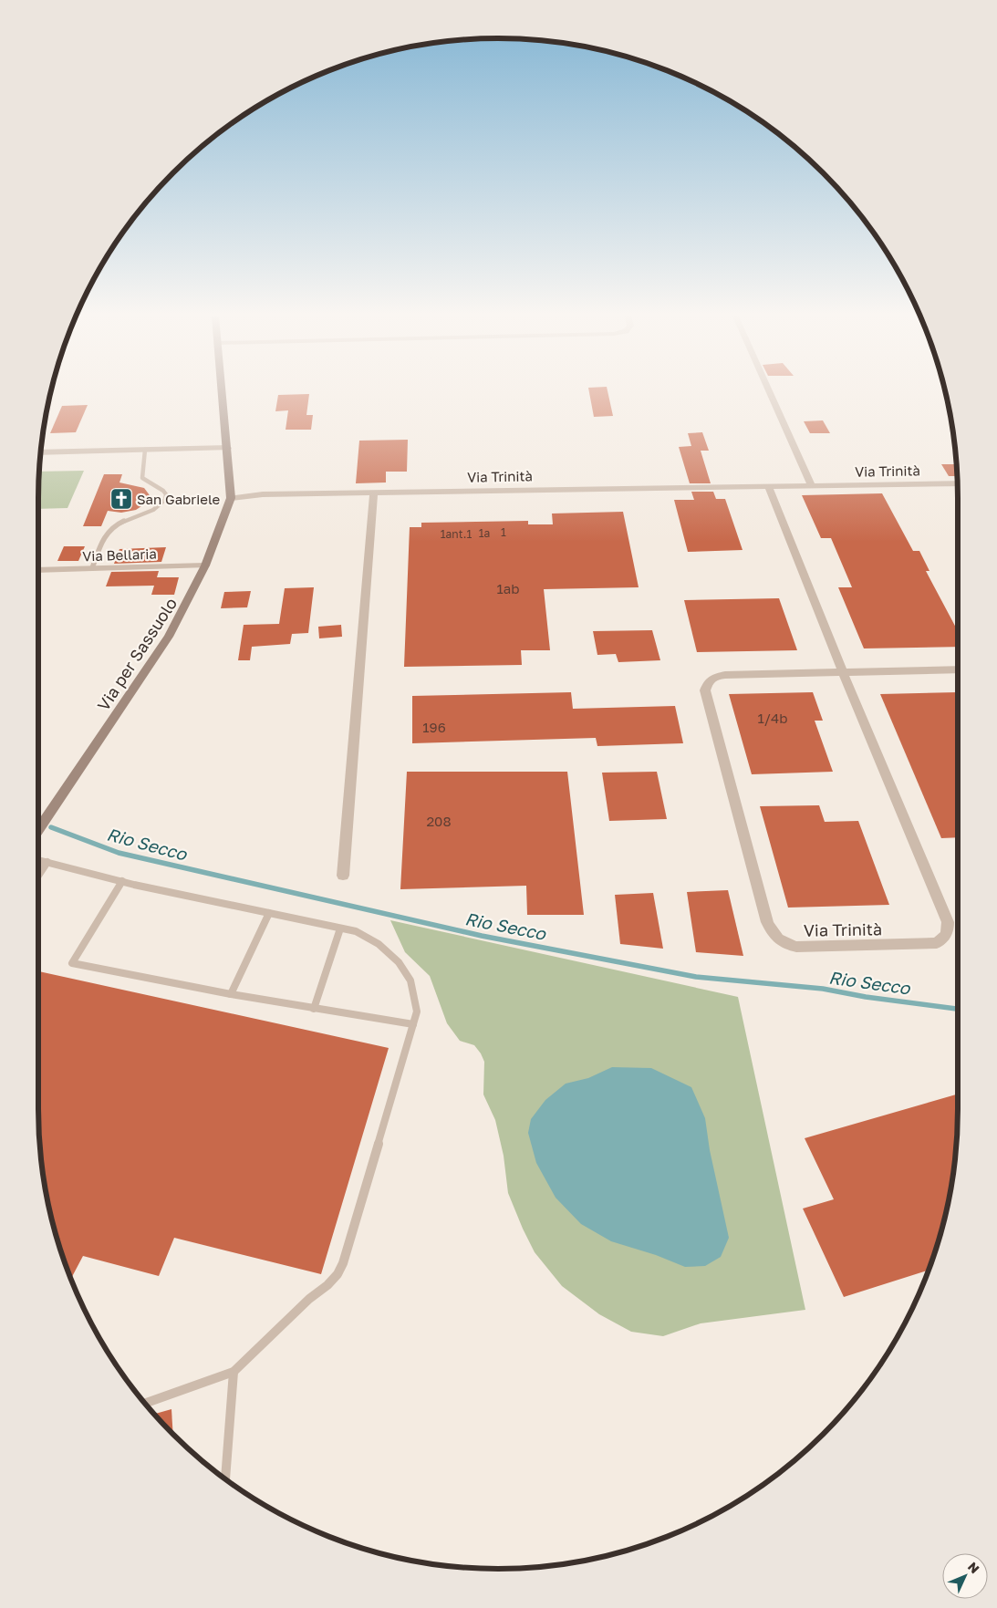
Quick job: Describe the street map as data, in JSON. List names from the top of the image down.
{
  "streets": {
    "main road": ["Via per Sassuolo"],
    "street": ["Via Trinità", "Via Bellaria"]
  },
  "crossings": [
    ["Via Trinità", "Via per Sassuolo"],
    ["Via Bellaria", "Via per Sassuolo"]
  ],
  "water": ["Rio Secco"],
  "places": {
    "church": ["San Gabriele"]
  },
  "house_numbers": [
    "1",
    "1a",
    "1ant.1",
    "1ab",
    "1/4b",
    "196",
    "208"
  ],
  "north": "top right"
}
